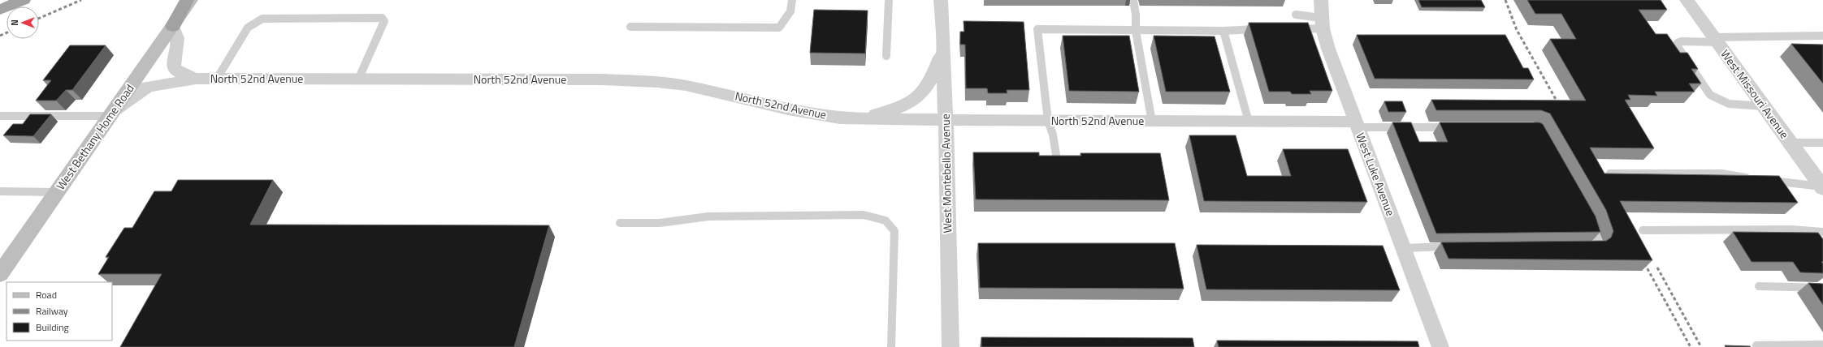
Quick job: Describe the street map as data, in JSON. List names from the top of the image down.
{
  "streets": {
    "main road": ["West Bethany Home Road"],
    "street": [
      "North 52nd Avenue",
      "West Missouri Avenue",
      "West Montebello Avenue",
      "West Luke Avenue"
    ]
  },
  "crossings": [
    ["North 52nd Avenue", "West Bethany Home Road"],
    ["North 52nd Avenue", "West Montebello Avenue"],
    ["North 52nd Avenue", "West Luke Avenue"]
  ],
  "legend": ["Road", "Railway", "Building"],
  "north": "left"
}
